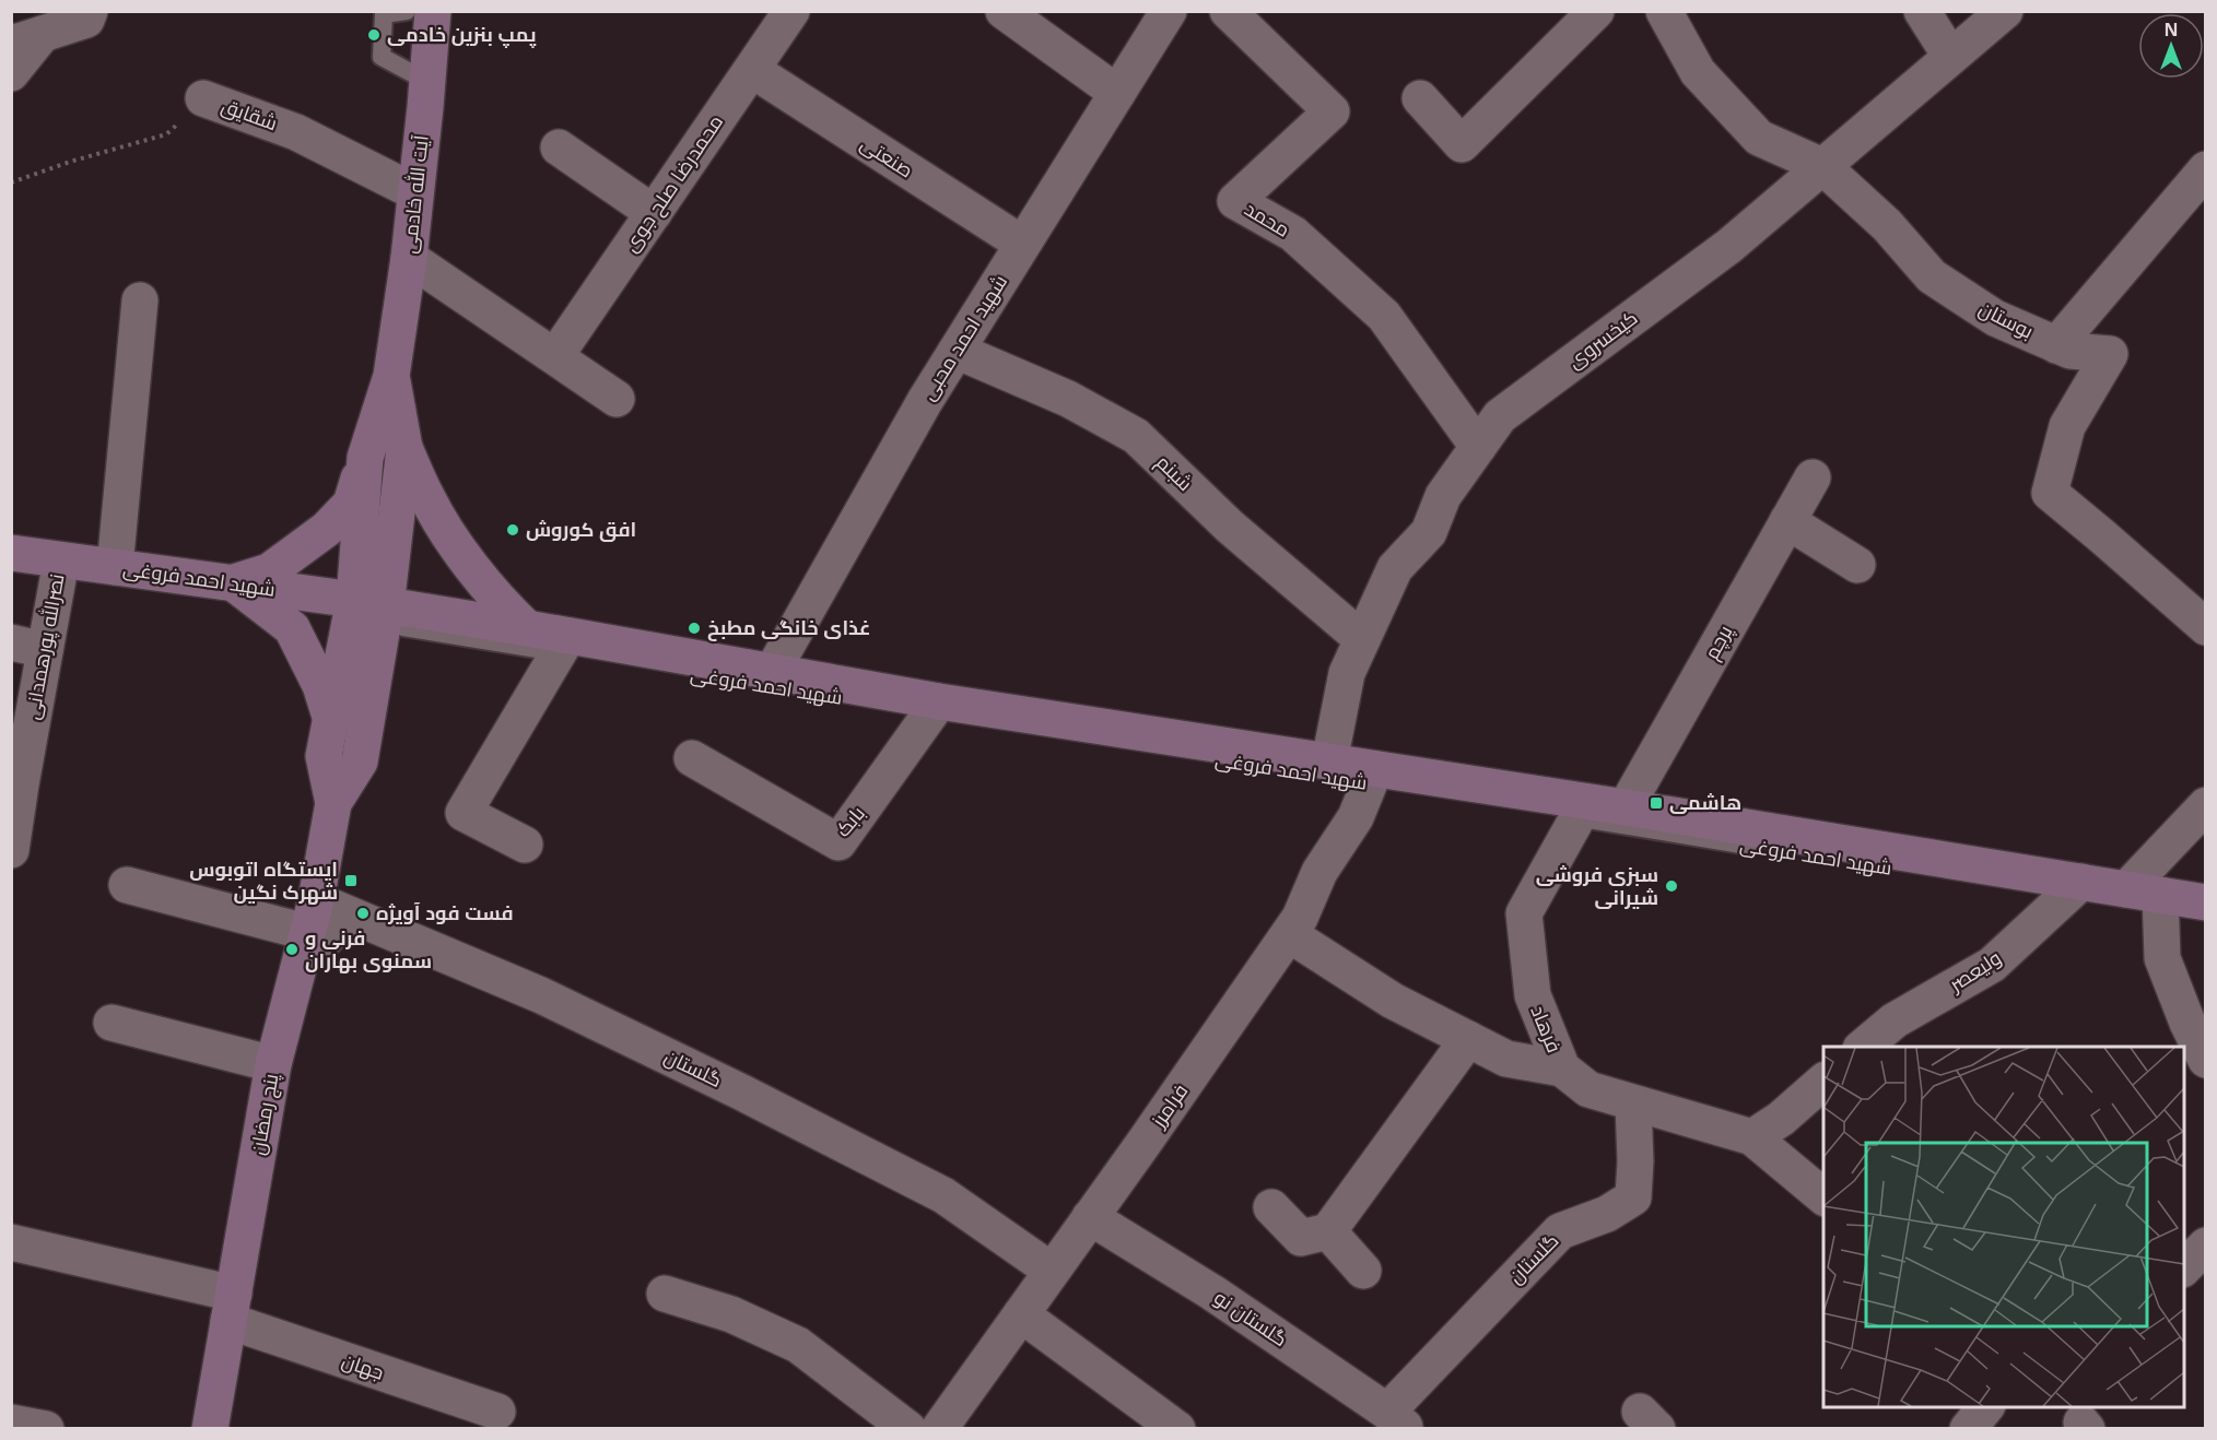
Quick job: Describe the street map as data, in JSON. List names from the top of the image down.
{
  "streets": {
    "main road": ["آیت الله خادمی", "شهید احمد فروغی", "پنج رمضان"],
    "street": [
      "شقایق",
      "صنعتی",
      "محمدرضا صلح جوی",
      "محمد",
      "بوستان",
      "شهید احمد محبی",
      "کیخسروی",
      "شبنم",
      "پرچم",
      "نصرالله پورهمدانی",
      "بابک",
      "ولیعصر",
      "فرهاد",
      "گلستان",
      "فرامرز",
      "گلستان نو",
      "جهان"
    ]
  },
  "crossings": [
    ["شقایق", "آیت الله خادمی"],
    ["صنعتی", "محمدرضا صلح جوی"],
    ["صنعتی", "شهید احمد محبی"],
    ["آیت الله خادمی", "شهید احمد فروغی"],
    ["آیت الله خادمی", "پنج رمضان"],
    ["محمد", "کیخسروی"],
    ["بوستان", "کیخسروی"],
    ["شهید احمد محبی", "شبنم"],
    ["شهید احمد محبی", "شهید احمد فروغی"],
    ["کیخسروی", "شبنم"],
    ["کیخسروی", "شهید احمد فروغی"],
    ["شهید احمد فروغی", "پرچم"],
    ["شهید احمد فروغی", "نصرالله پورهمدانی"],
    ["شهید احمد فروغی", "بابک"],
    ["شهید احمد فروغی", "ولیعصر"],
    ["شهید احمد فروغی", "فرهاد"],
    ["شهید احمد فروغی", "فرامرز"],
    ["شهید احمد فروغی", "پنج رمضان"],
    ["فرهاد", "گلستان"],
    ["گلستان", "فرامرز"],
    ["گلستان", "پنج رمضان"],
    ["گلستان", "گلستان نو"],
    ["فرامرز", "گلستان نو"],
    ["پنج رمضان", "جهان"]
  ],
  "places": {
    "other": [
      "پمپ بنزین خادمی",
      "افق کوروش",
      "غذای خانگی مطبخ",
      "سبزی فروشی شیرانی",
      "فست فود آویژه",
      "فرنی و سمنوی بهاران"
    ],
    "transit": ["هاشمی", "ایستگاه اتوبوس شهرک نگین"]
  },
  "north": "top"
}
